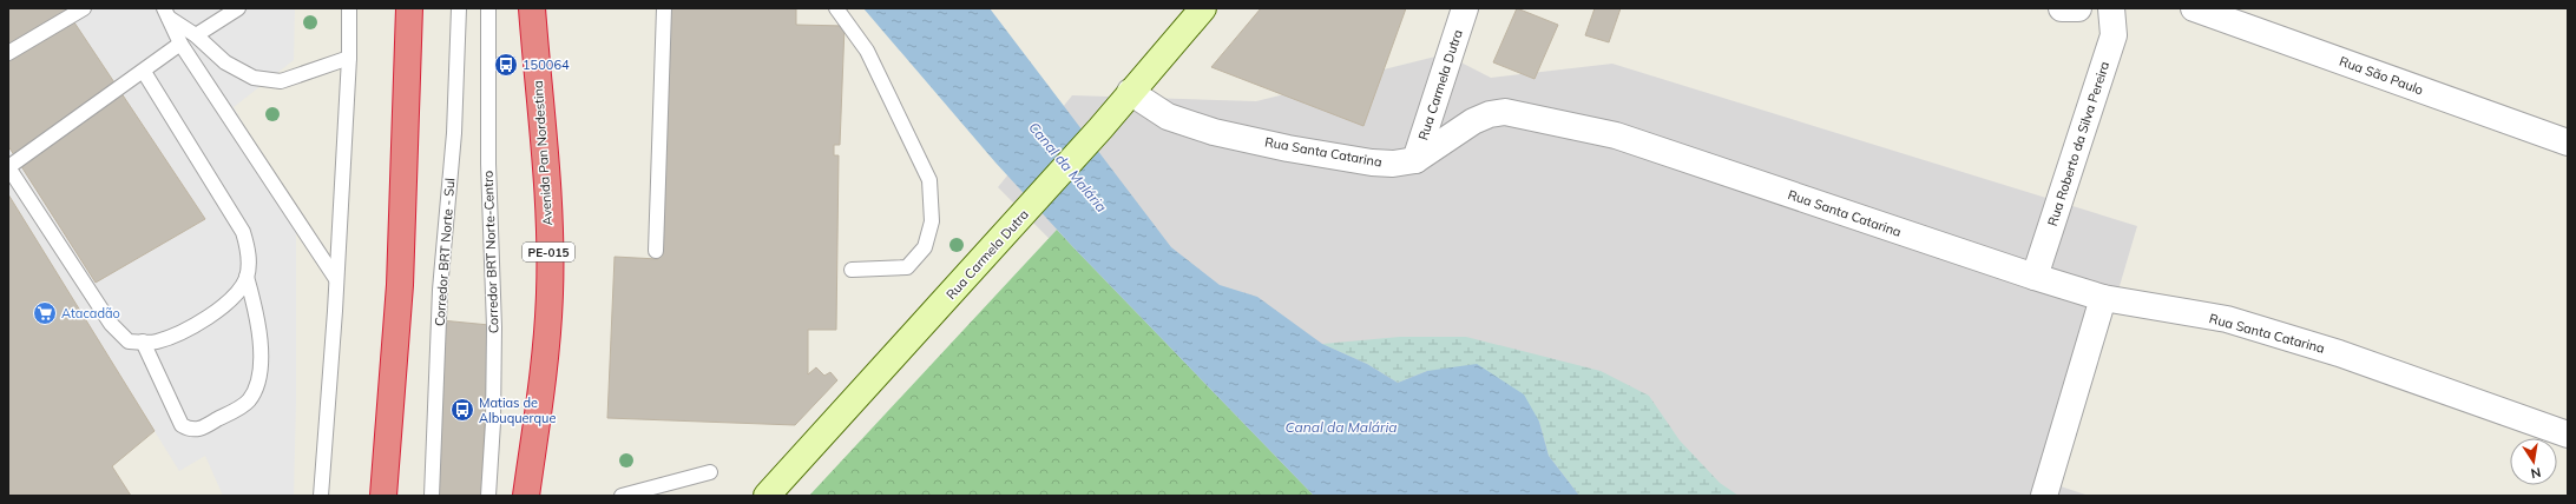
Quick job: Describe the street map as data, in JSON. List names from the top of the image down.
{
  "streets": {
    "highway": ["Avenida Pan Nordestina", "PE-015"],
    "street": [
      "Rua São Paulo",
      "Rua Carmela Dutra",
      "Rua Roberto da Silva Pereira",
      "Rua Santa Catarina"
    ],
    "lane": ["Corredor BRT Norte - Sul", "Corredor BRT Norte-Centro"]
  },
  "crossings": [
    ["Rua Carmela Dutra", "Rua Santa Catarina"],
    ["Rua Roberto da Silva Pereira", "Rua Santa Catarina"]
  ],
  "water": ["Canal da Malária"],
  "places": {
    "bus stop": ["150064", "Matias de Albuquerque"],
    "supermarket": ["Atacadão"]
  },
  "north": "bottom"
}
